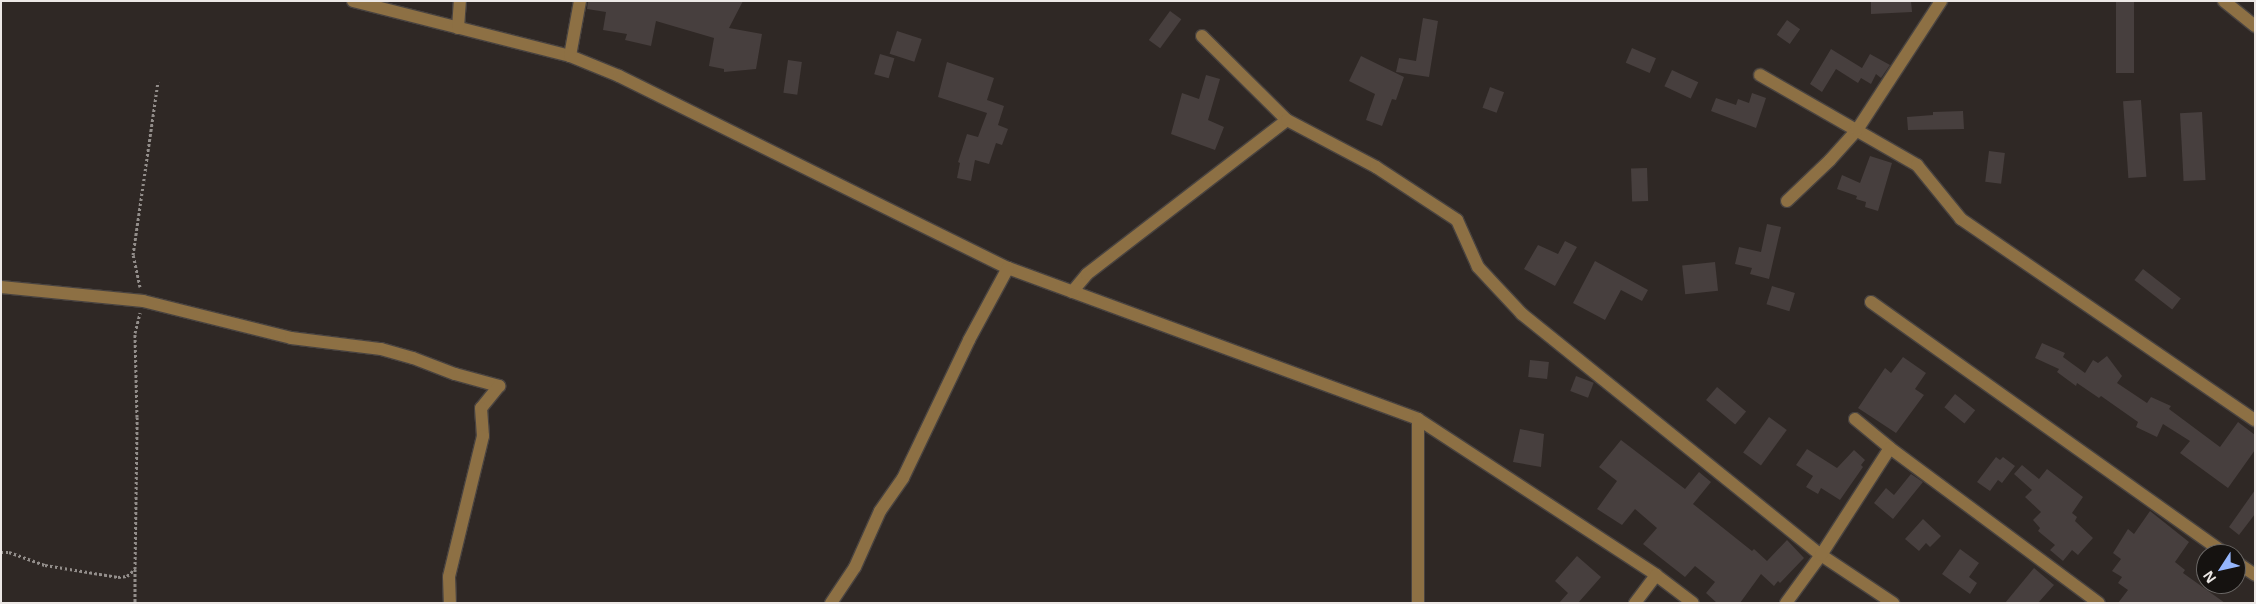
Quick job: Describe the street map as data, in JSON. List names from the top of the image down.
{
  "north": "bottom left"
}
